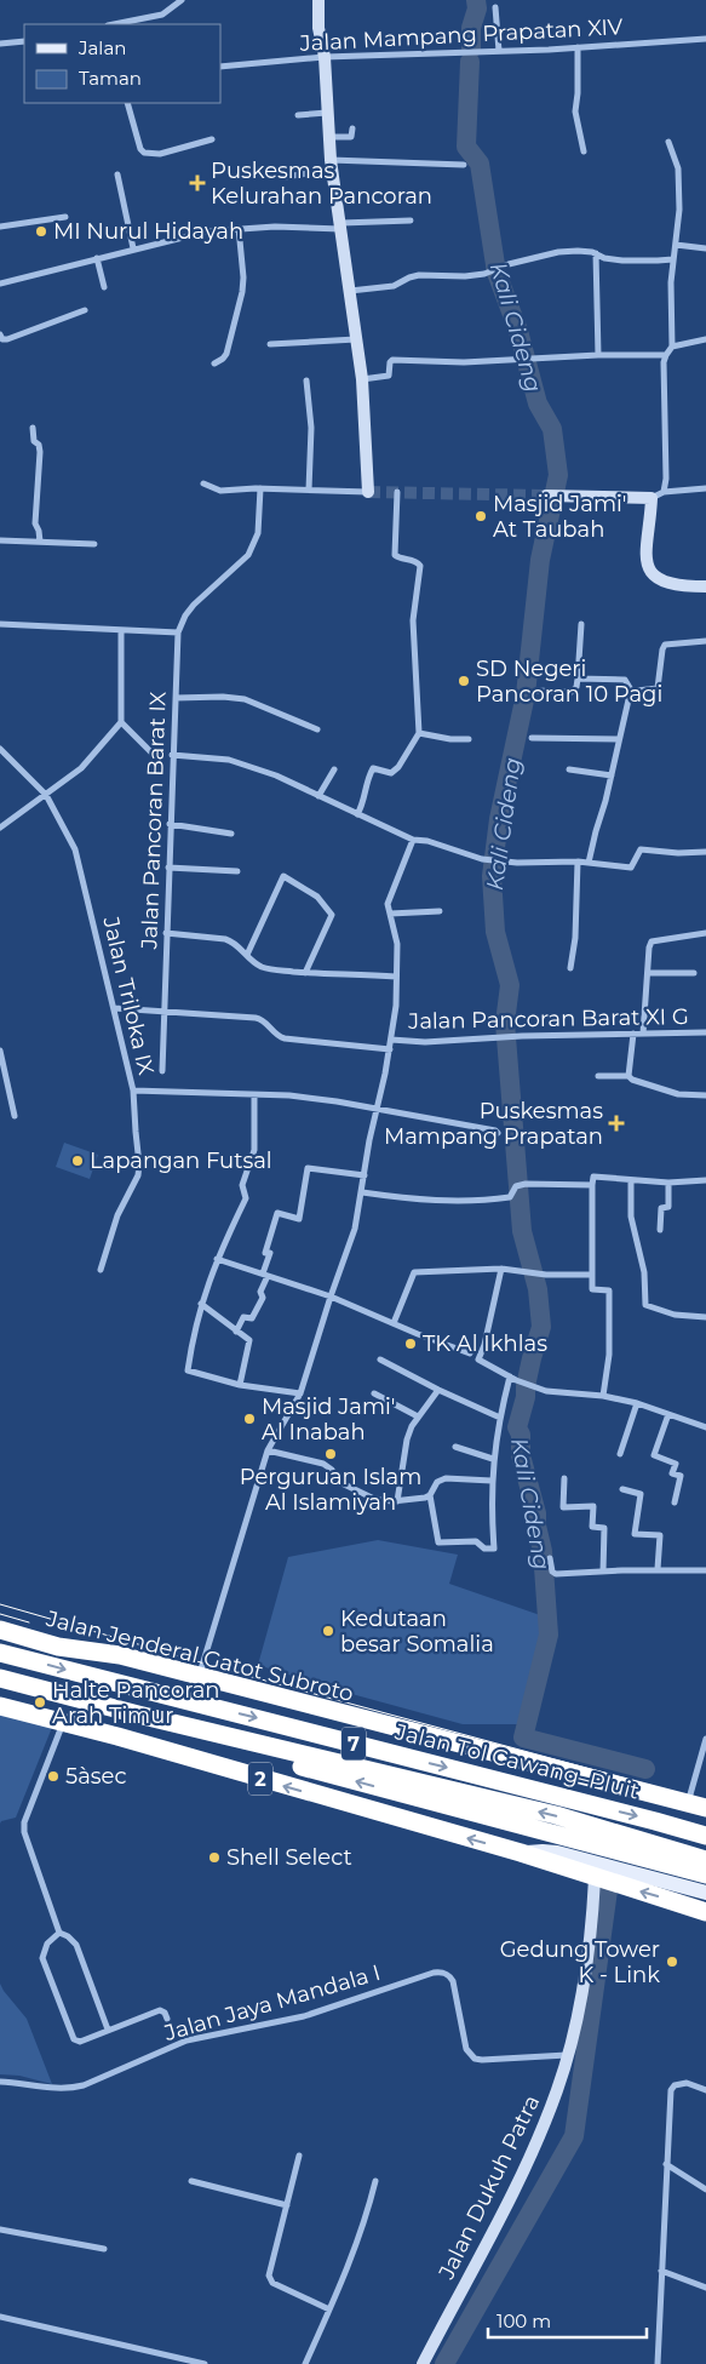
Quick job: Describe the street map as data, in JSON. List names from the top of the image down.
{
  "streets": {
    "highway": [
      "Jalan Jenderal Gatot Subroto",
      "7",
      "Jalan Tol Cawang–Pluit",
      "2"
    ],
    "street": [
      "Jalan Mampang Prapatan XIV",
      "Jalan Pancoran Barat IX",
      "Jalan Triloka IX",
      "Jalan Pancoran Barat XI G",
      "Jalan Jaya Mandala I",
      "Jalan Dukuh Patra"
    ]
  },
  "crossings": [
    ["2", "Jalan Dukuh Patra"],
    ["Jalan Jaya Mandala I", "Jalan Dukuh Patra"]
  ],
  "water": ["Kali Cideng"],
  "places": {
    "health": ["Puskesmas Kelurahan Pancoran", "Puskesmas Mampang Prapatan"],
    "other": [
      "MI Nurul Hidayah",
      "Masjid Jami' At Taubah",
      "SD Negeri Pancoran 10 Pagi",
      "Lapangan Futsal",
      "TK Al Ikhlas",
      "Masjid Jami' Al Inabah",
      "Perguruan Islam Al Islamiyah",
      "Kedutaan besar Somalia",
      "Halte Pancoran Arah Timur",
      "5àsec",
      "Shell Select",
      "Gedung Tower K - Link"
    ]
  },
  "legend": ["Jalan", "Taman"],
  "scale_bar": "100 m"
}
